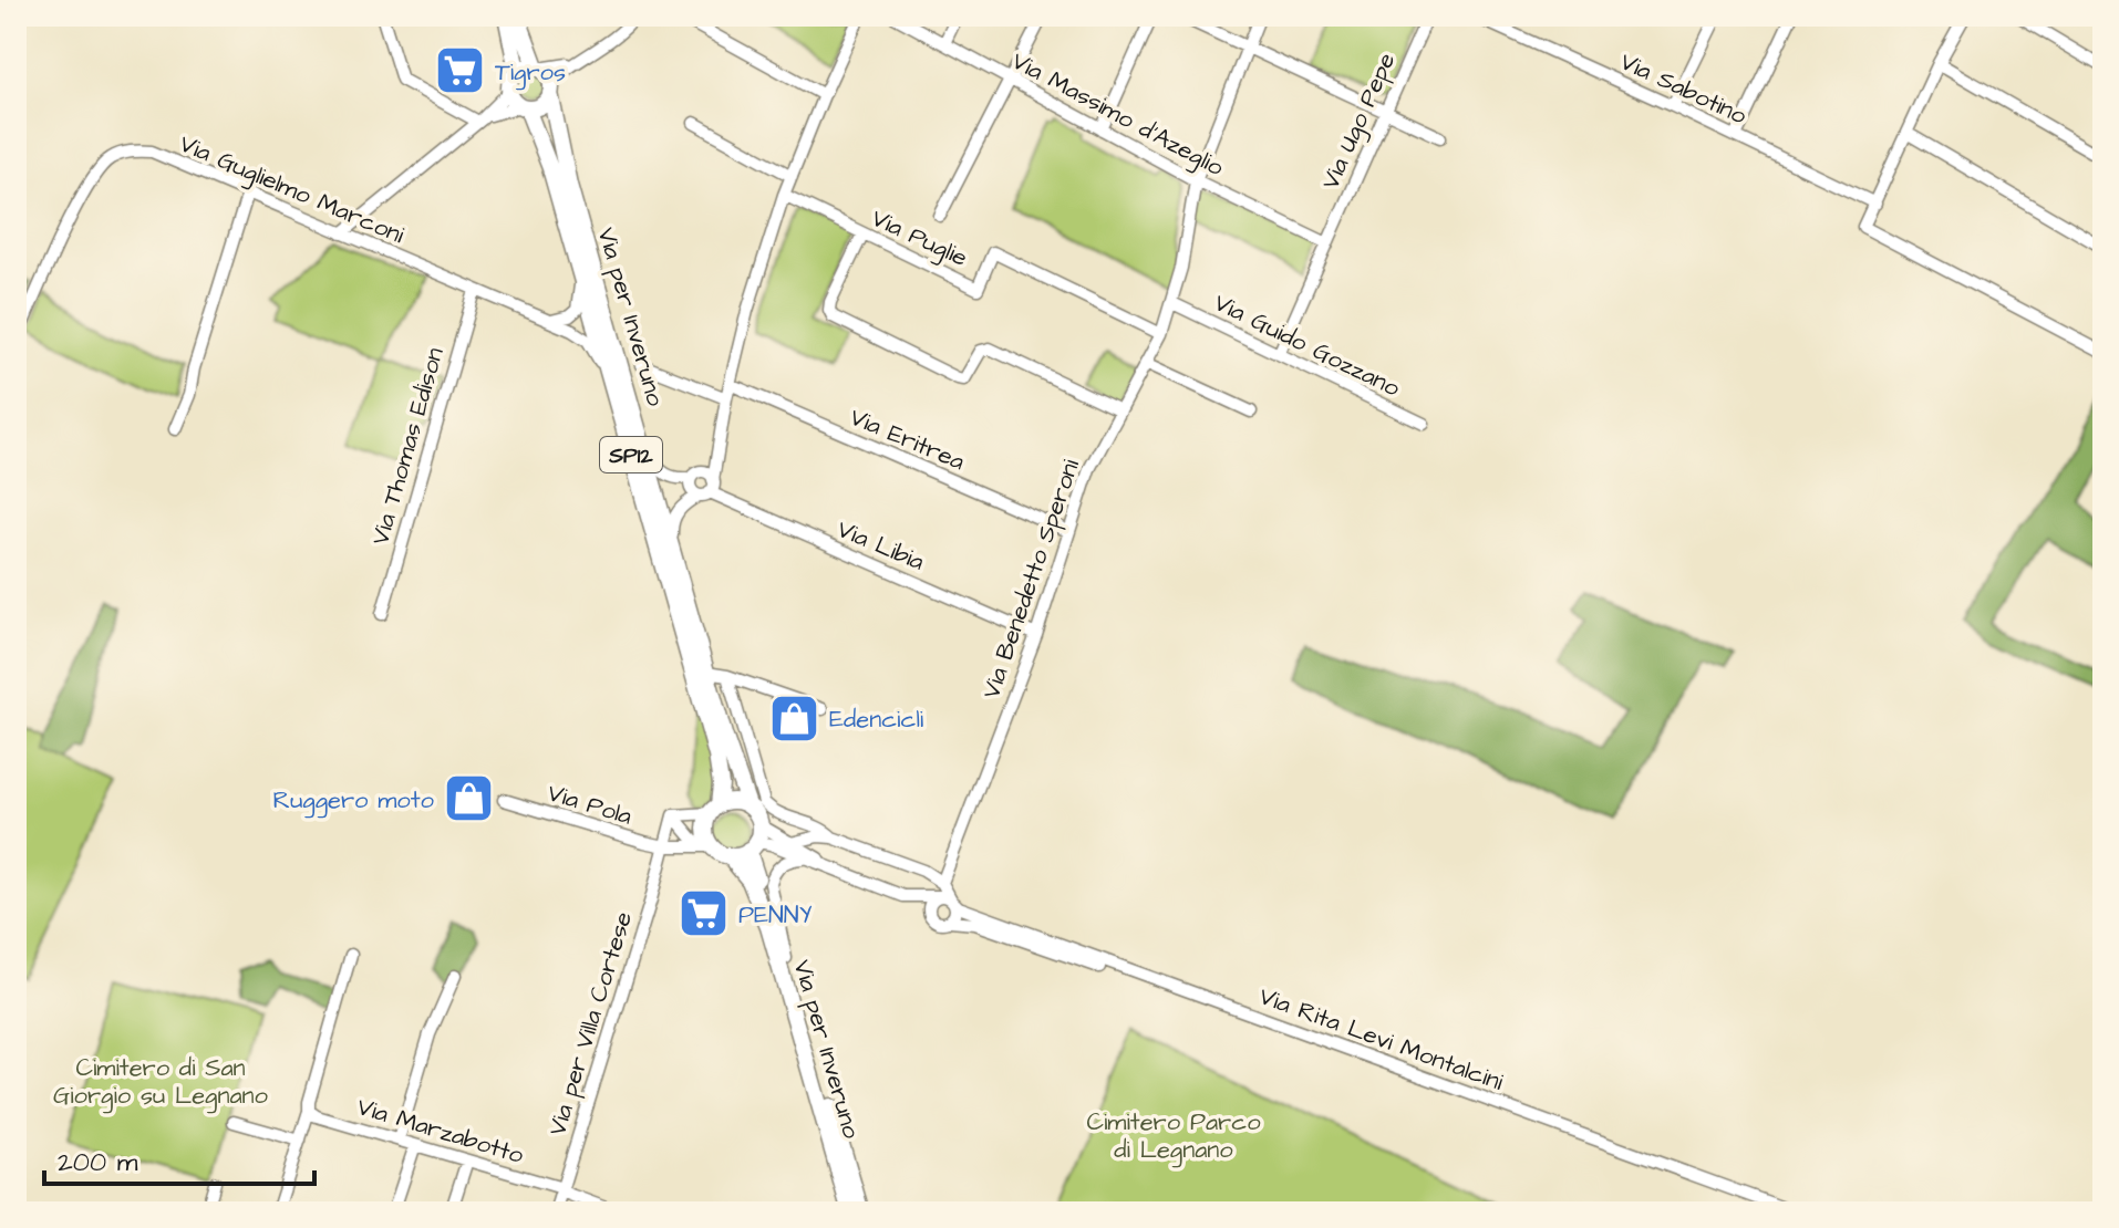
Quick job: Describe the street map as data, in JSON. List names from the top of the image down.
{
  "streets": {
    "main road": ["Via per Inveruno", "SP12"],
    "street": [
      "Via Sabotino",
      "Via Massimo d'Azeglio",
      "Via Ugo Pepe",
      "Via Guglielmo Marconi",
      "Via Puglie",
      "Via Guido Gozzano",
      "Via Eritrea",
      "Via Thomas Edison",
      "Via Libia",
      "Via Benedetto Speroni",
      "Via Pola",
      "Via per Villa Cortese",
      "Via Rita Levi Montalcini",
      "Via Marzabotto"
    ]
  },
  "crossings": [
    ["Via Massimo d'Azeglio", "Via Ugo Pepe"],
    ["Via Massimo d'Azeglio", "Via Benedetto Speroni"],
    ["Via Ugo Pepe", "Via Guido Gozzano"],
    ["Via Guglielmo Marconi", "Via per Inveruno"],
    ["Via Guglielmo Marconi", "Via Thomas Edison"],
    ["Via Puglie", "Via Benedetto Speroni"],
    ["Via per Inveruno", "Via Libia"],
    ["Via per Inveruno", "Via Rita Levi Montalcini"],
    ["Via Guido Gozzano", "Via Benedetto Speroni"],
    ["Via Eritrea", "Via Benedetto Speroni"],
    ["Via Libia", "Via Benedetto Speroni"],
    ["Via Pola", "Via per Villa Cortese"],
    ["Via per Villa Cortese", "Via Marzabotto"]
  ],
  "parks": ["Cimitero di San Giorgio su Legnano", "Cimitero Parco di Legnano"],
  "places": {
    "supermarket": ["Tigros", "PENNY"],
    "shop": ["Edencicli", "Ruggero moto"]
  },
  "scale_bar": "200 m"
}
